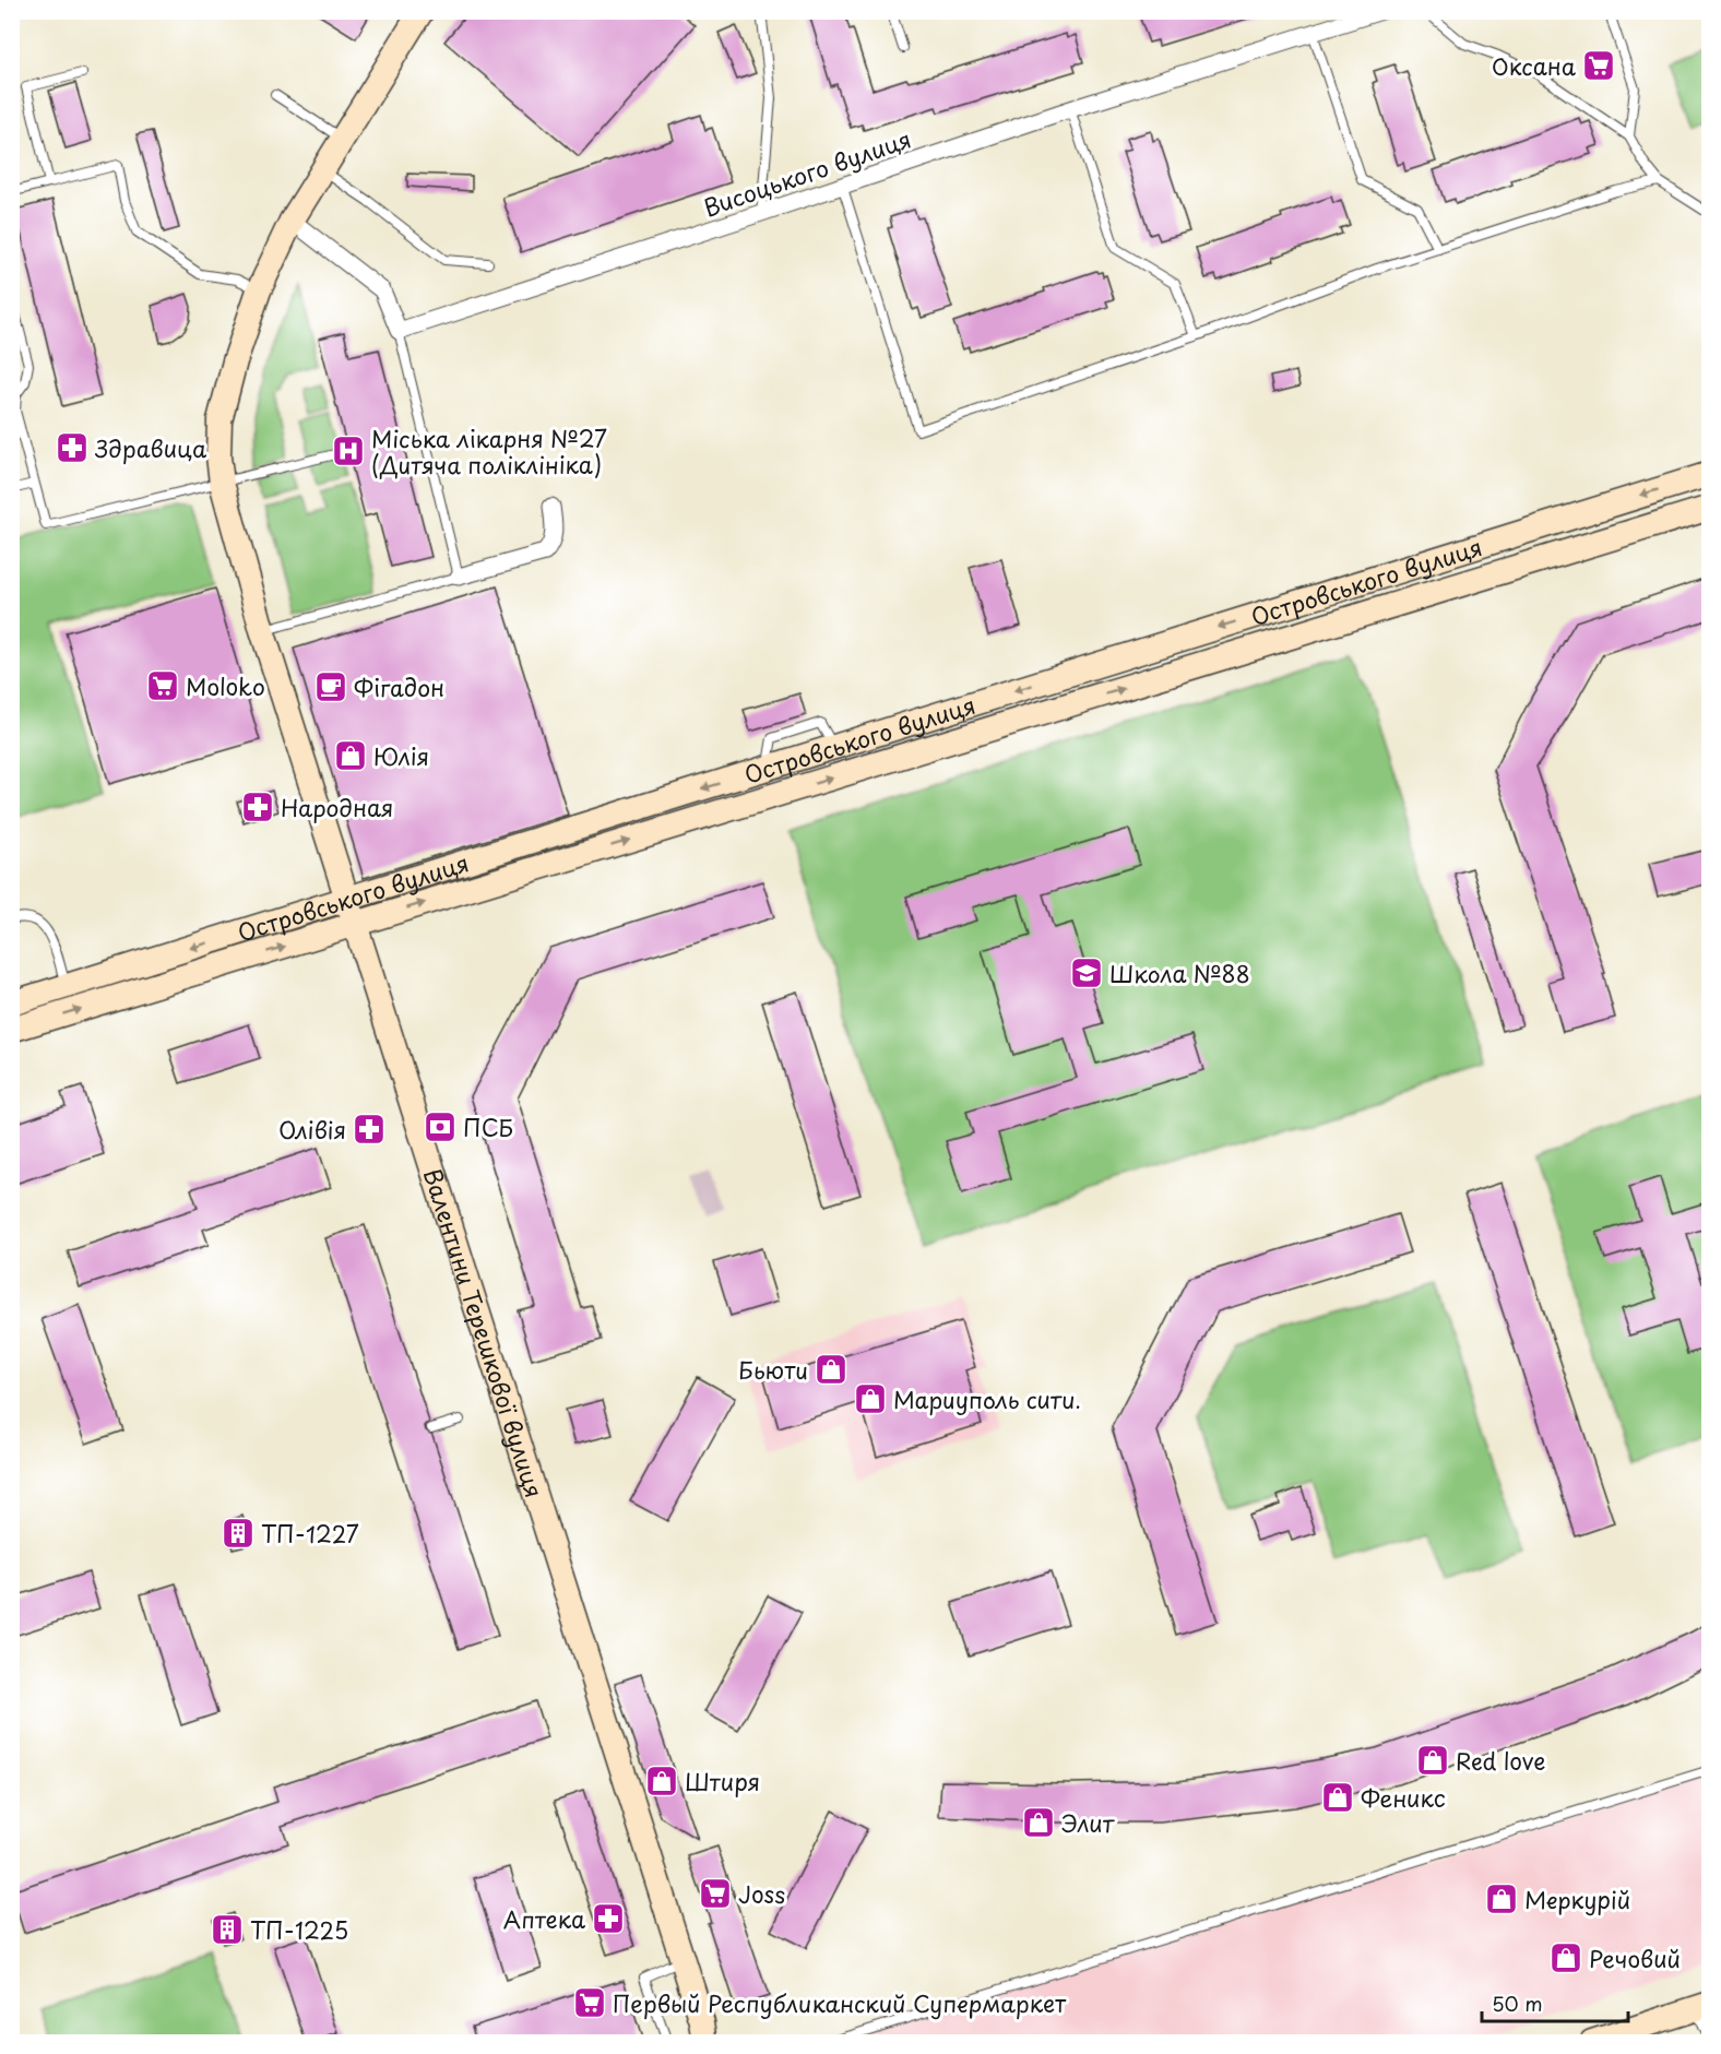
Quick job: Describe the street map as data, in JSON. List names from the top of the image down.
{
  "streets": {
    "street": ["Висоцького вулиця", "Островського вулиця", "Валентини Терешкової вулиця"]
  },
  "crossings": [
    ["Островського вулиця", "Валентини Терешкової вулиця"]
  ],
  "places": {
    "supermarket": [
      "Оксана",
      "Moloko",
      "Joss",
      "Первый Республиканский Супермаркет"
    ],
    "pharmacy": [
      "Здравица",
      "Народная",
      "Олівія",
      "Аптека"
    ],
    "hospital": ["Міська лікарня №27 (Дитяча поліклініка)"],
    "cafe": ["Фігадон"],
    "shop": [
      "Юлія",
      "Бьюти",
      "Мариуполь сити.",
      "Red love",
      "Штиря",
      "Феникс",
      "Элит",
      "Меркурій",
      "Речовий"
    ],
    "school or university": ["Школа №88"],
    "bank": ["ПСБ"],
    "building": ["ТП-1227", "ТП-1225"]
  },
  "scale_bar": "50 m"
}
